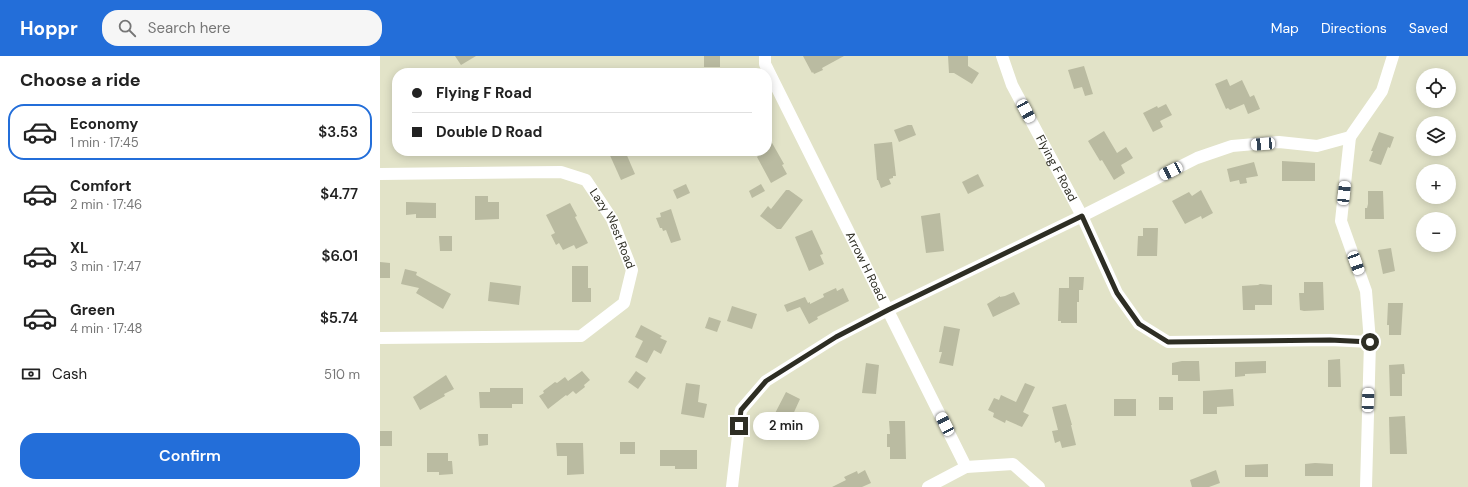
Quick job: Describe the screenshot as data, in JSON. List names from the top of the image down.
{
  "streets": {
    "street": ["Flying F Road", "Lazy West Road", "Arrow H Road"]
  },
  "page": {
    "header": "Hoppr",
    "search": "Search here",
    "nav": ["Map", "Directions", "Saved"],
    "heading": "Choose a ride",
    "map_buttons": ["+", "−"],
    "banner": ["Flying F Road", "Double D Road"],
    "list": [
      {
        "name": "Economy",
        "note": "1 min · 17:45",
        "value": "$3.53"
      },
      {
        "name": "Comfort",
        "note": "2 min · 17:46",
        "value": "$4.77"
      },
      {
        "name": "XL",
        "note": "3 min · 17:47",
        "value": "$6.01"
      },
      {
        "name": "Green",
        "note": "4 min · 17:48",
        "value": "$5.74"
      }
    ],
    "pay": ["Cash", "510 m"],
    "bubble": "2 min",
    "buttons": "Confirm"
  }
}
